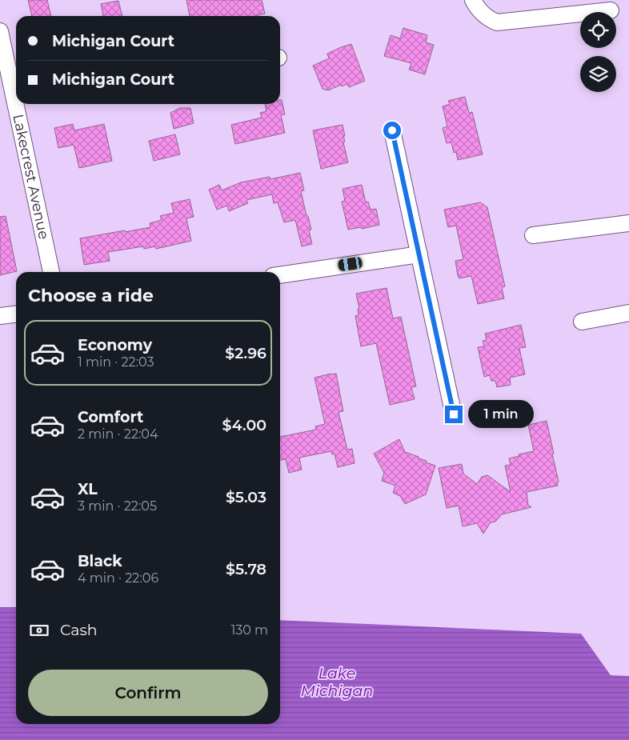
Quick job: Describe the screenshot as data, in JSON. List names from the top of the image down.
{
  "streets": {
    "street": ["Lakecrest Avenue"]
  },
  "water": ["Lake Michigan"],
  "page": {
    "banner": ["Michigan Court", "Michigan Court"],
    "heading": "Choose a ride",
    "list": [
      {
        "name": "Economy",
        "note": "1 min · 22:03",
        "value": "$2.96"
      },
      {
        "name": "Comfort",
        "note": "2 min · 22:04",
        "value": "$4.00"
      },
      {
        "name": "XL",
        "note": "3 min · 22:05",
        "value": "$5.03"
      },
      {
        "name": "Black",
        "note": "4 min · 22:06",
        "value": "$5.78"
      }
    ],
    "bubble": "1 min",
    "pay": ["Cash", "130 m"],
    "buttons": "Confirm"
  }
}
